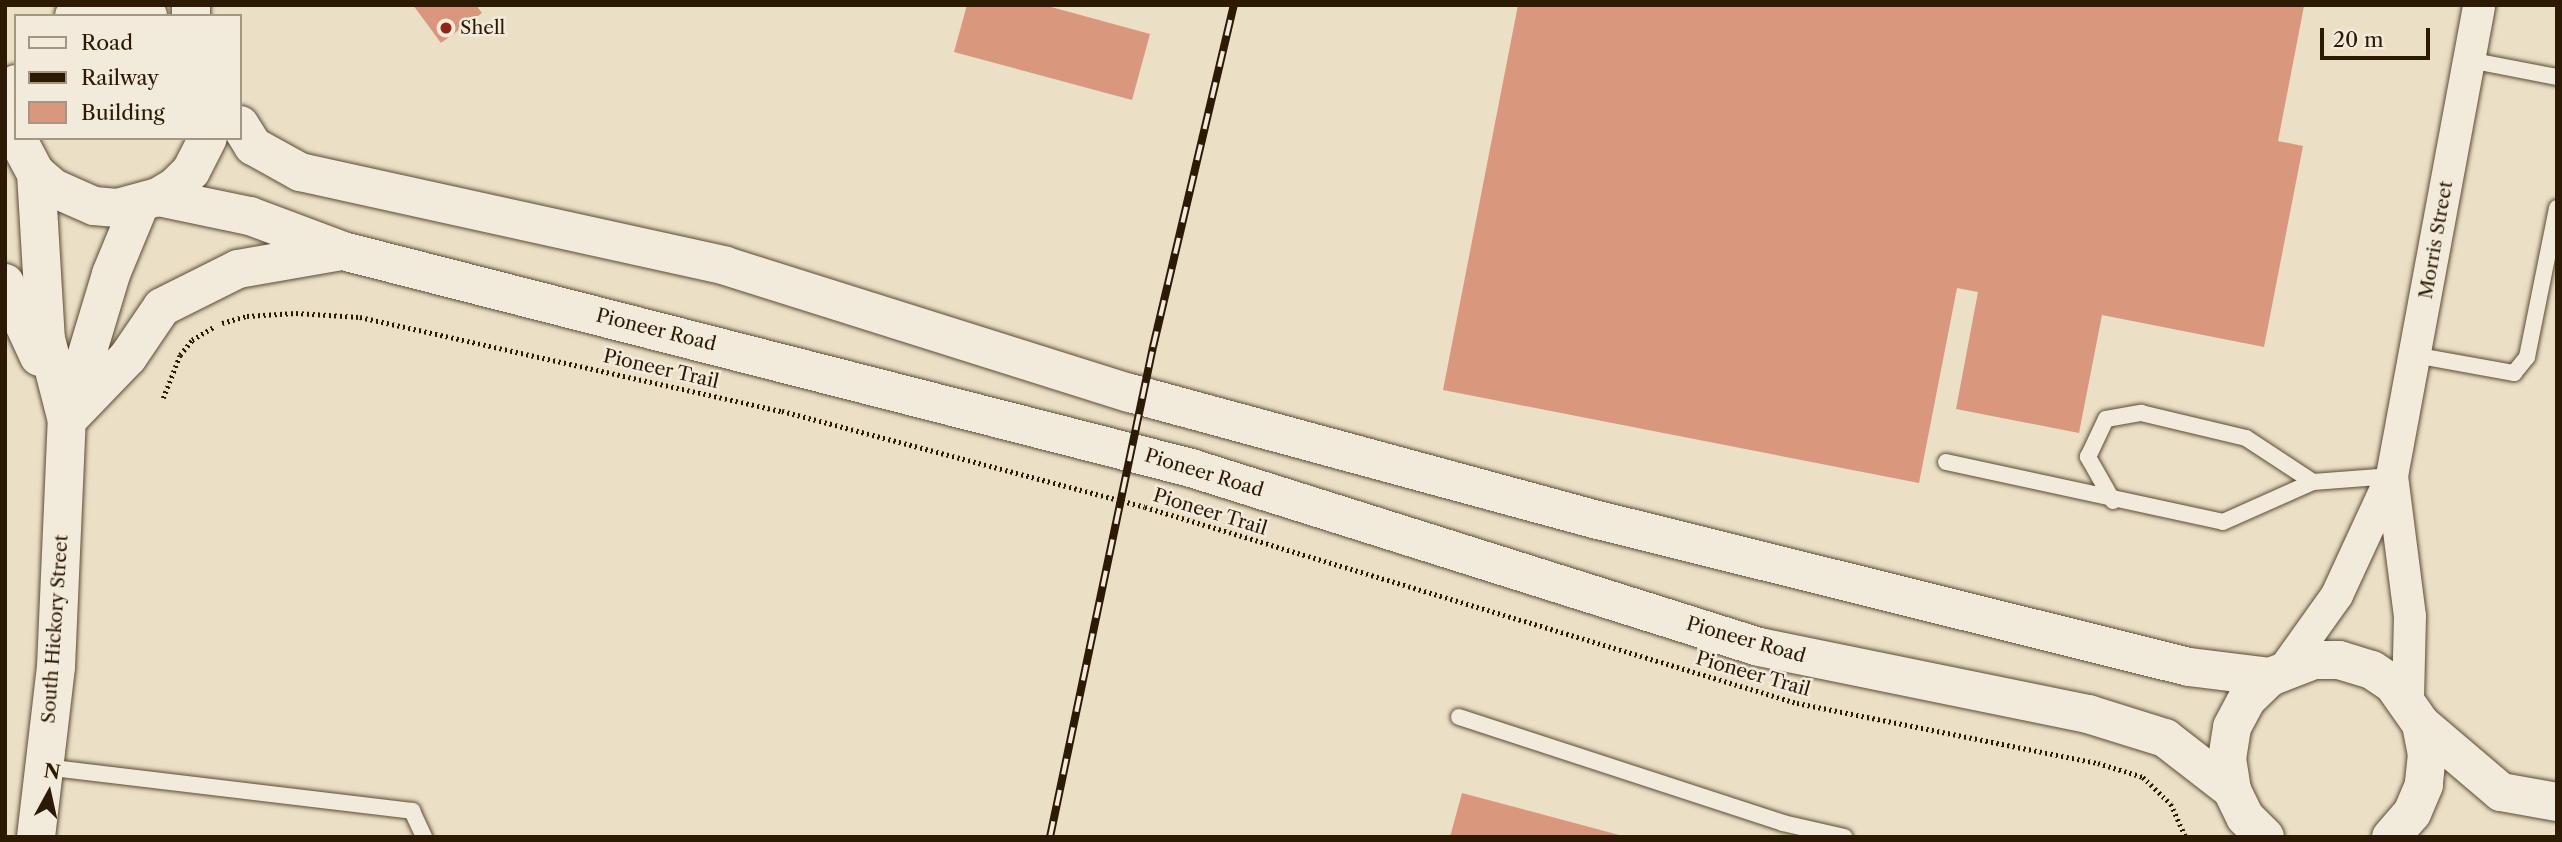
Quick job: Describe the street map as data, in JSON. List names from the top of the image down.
{
  "streets": {
    "main road": ["Pioneer Road", "South Hickory Street"],
    "street": ["Morris Street"],
    "path": ["Pioneer Trail"]
  },
  "crossings": [
    ["Pioneer Road", "South Hickory Street"]
  ],
  "places": ["Shell"],
  "legend": ["Road", "Railway", "Building"],
  "scale_bar": "20 m",
  "north": "top"
}
